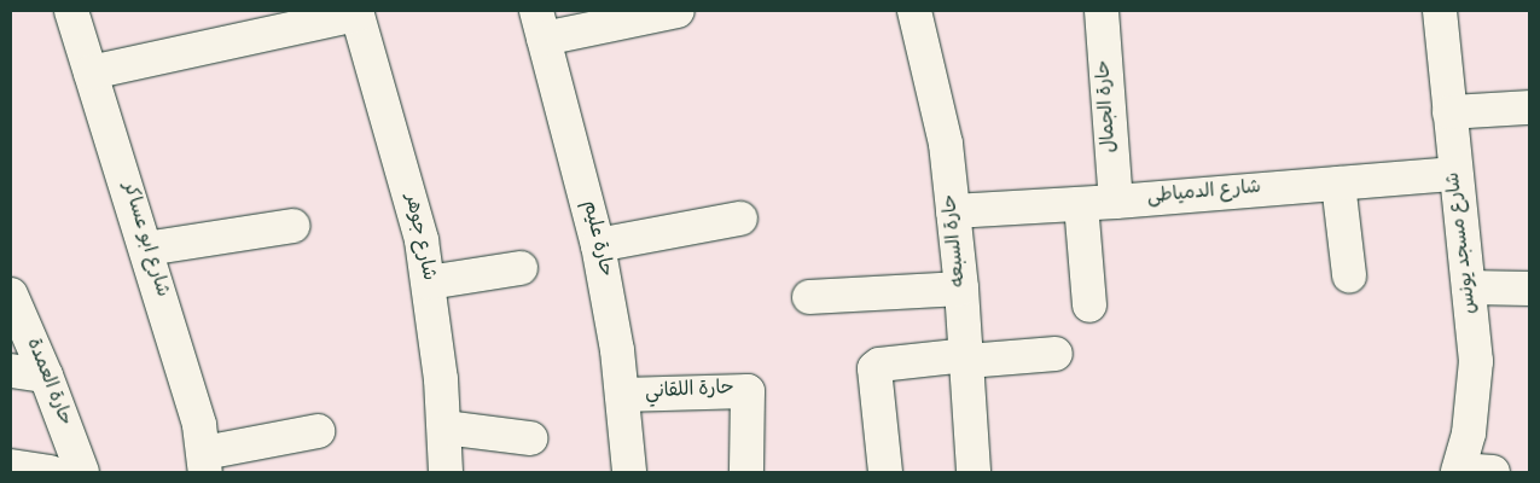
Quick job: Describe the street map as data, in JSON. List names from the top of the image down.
{
  "streets": {
    "street": [
      "حارة الجمال",
      "شارع الدمياطى",
      "شارع جوهر",
      "حارة عليم",
      "شارع ابو عساكر",
      "حارة السبعه",
      "شارع مسجد يونس",
      "حارة العمدة",
      "حارة اللقاني"
    ]
  },
  "crossings": [
    ["حارة الجمال", "شارع الدمياطى"],
    ["شارع الدمياطى", "حارة السبعه"],
    ["شارع الدمياطى", "شارع مسجد يونس"],
    ["حارة عليم", "حارة اللقاني"]
  ]
}
